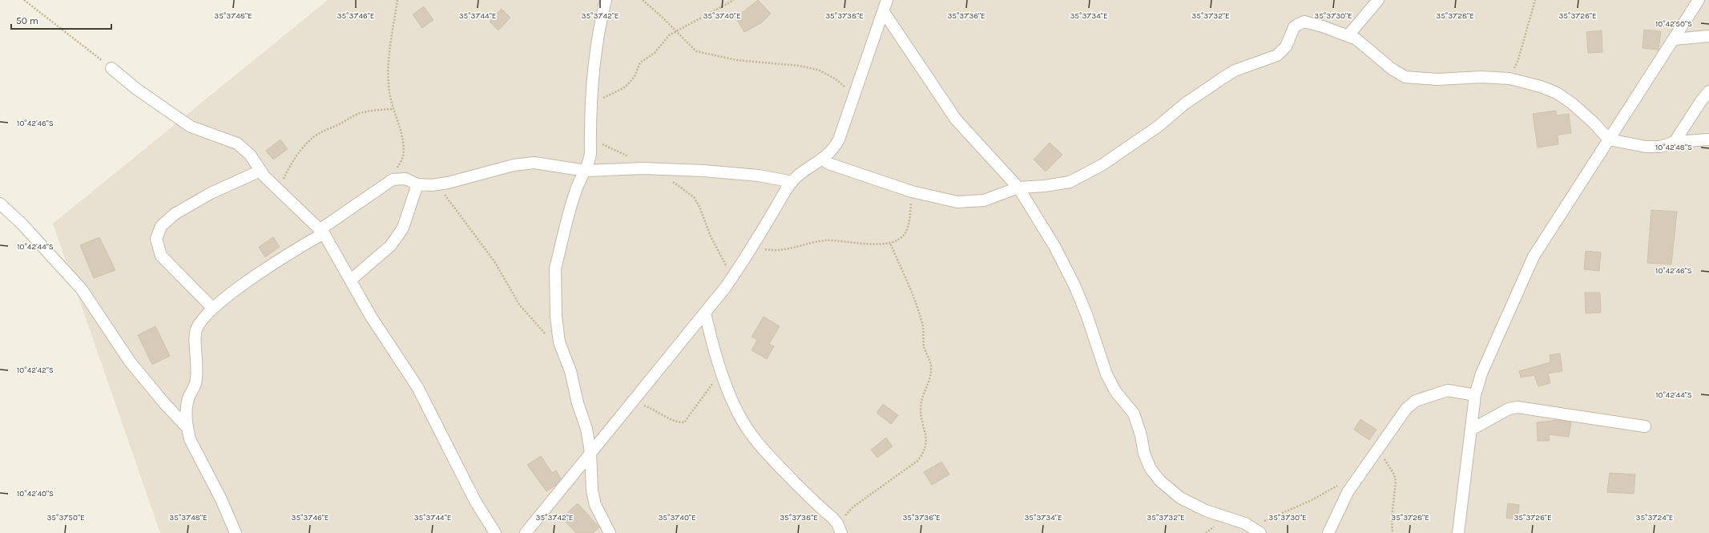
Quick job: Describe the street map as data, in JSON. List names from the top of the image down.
{
  "scale_bar": "50 m",
  "coordinates": [
    "35°37'48\"E",
    "35°37'46\"E",
    "35°37'44\"E",
    "35°37'42\"E",
    "35°37'40\"E",
    "35°37'38\"E",
    "35°37'36\"E",
    "35°37'34\"E",
    "35°37'32\"E",
    "35°37'30\"E",
    "35°37'28\"E",
    "35°37'26\"E",
    "10°42'50\"S",
    "10°42'46\"S",
    "10°42'48\"S",
    "10°42'44\"S",
    "10°42'42\"S",
    "10°42'40\"S",
    "35°37'50\"E",
    "35°37'24\"E"
  ]
}
